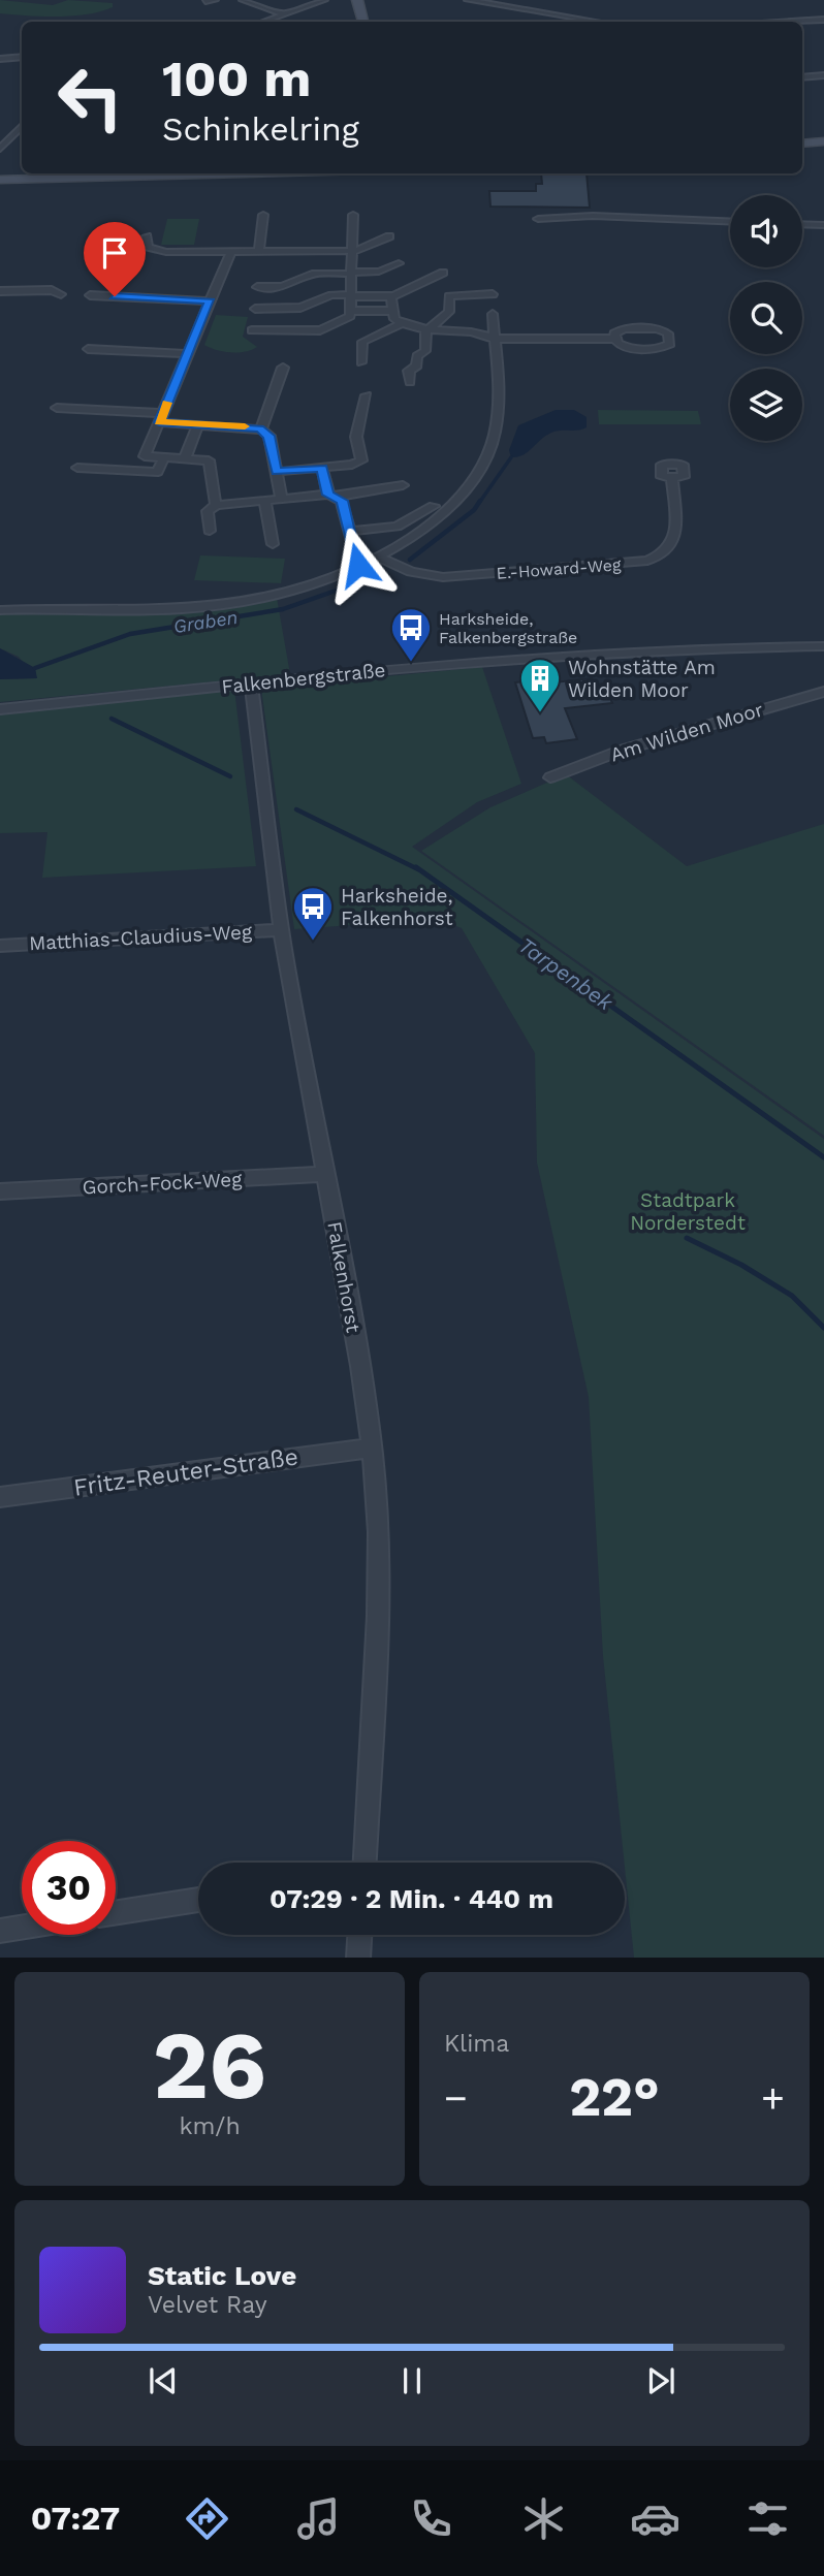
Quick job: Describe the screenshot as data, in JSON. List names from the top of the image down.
{
  "streets": {
    "street": [
      "E.-Howard-Weg",
      "Falkenbergstraße",
      "Am Wilden Moor",
      "Matthias-Claudius-Weg",
      "Gorch-Fock-Weg",
      "Falkenhorst",
      "Fritz-Reuter-Straße"
    ]
  },
  "crossings": [
    ["Falkenbergstraße", "Falkenhorst"],
    ["Matthias-Claudius-Weg", "Falkenhorst"],
    ["Gorch-Fock-Weg", "Falkenhorst"],
    ["Falkenhorst", "Fritz-Reuter-Straße"]
  ],
  "water": ["Graben", "Tarpenbek"],
  "parks": ["Stadtpark Norderstedt"],
  "places": {
    "bus stop": ["Harksheide, Falkenbergstraße", "Harksheide, Falkenhorst"],
    "building": ["Wohnstätte Am Wilden Moor"]
  },
  "page": {
    "turn": ["100 m", "Schinkelring"],
    "limit": "30",
    "trip": "07:29 · 2 Min. · 440 m",
    "tile": [
      ["26", "km/h"],
      "Klima"
    ],
    "heat": ["−", "22°", "+"],
    "song": ["Static Love", "Velvet Ray"],
    "tabs": "07:27"
  }
}
